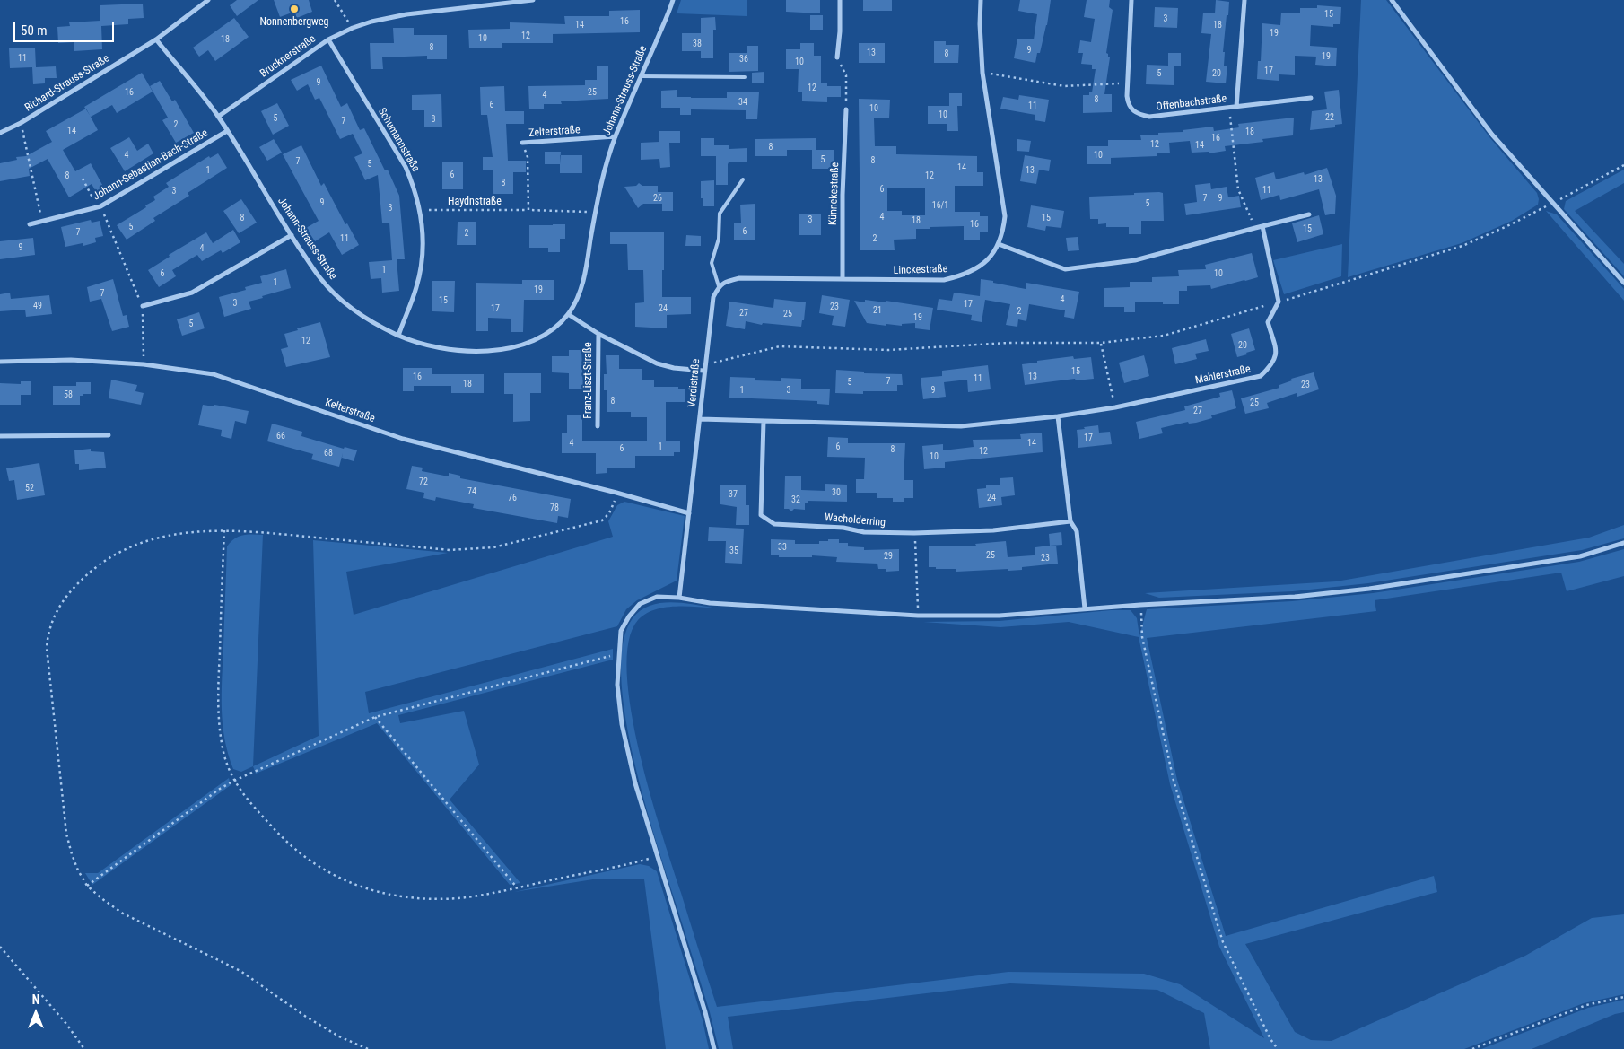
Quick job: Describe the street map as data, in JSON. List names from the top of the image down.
{
  "streets": {
    "street": [
      "Brucknerstraße",
      "Richard-Strauss-Straße",
      "Johann-Strauss-Straße",
      "Offenbachstraße",
      "Zelterstraße",
      "Schumannstraße",
      "Johann-Sebastian-Bach-Straße",
      "Künnekestraße",
      "Linckestraße",
      "Mahlerstraße",
      "Franz-Liszt-Straße",
      "Verdistraße",
      "Kelterstraße",
      "Wacholderring"
    ],
    "path": ["Haydnstraße"]
  },
  "crossings": [
    ["Brucknerstraße", "Johann-Strauss-Straße"],
    ["Brucknerstraße", "Schumannstraße"],
    ["Richard-Strauss-Straße", "Johann-Strauss-Straße"],
    ["Johann-Strauss-Straße", "Zelterstraße"],
    ["Johann-Strauss-Straße", "Schumannstraße"],
    ["Johann-Strauss-Straße", "Johann-Sebastian-Bach-Straße"],
    ["Johann-Strauss-Straße", "Haydnstraße"],
    ["Johann-Strauss-Straße", "Franz-Liszt-Straße"],
    ["Schumannstraße", "Haydnstraße"],
    ["Künnekestraße", "Linckestraße"],
    ["Linckestraße", "Verdistraße"],
    ["Franz-Liszt-Straße", "Verdistraße"],
    ["Verdistraße", "Kelterstraße"]
  ],
  "places": ["Nonnenbergweg"],
  "house_numbers": [
    "15",
    "3",
    "16",
    "14",
    "18",
    "19",
    "12",
    "10",
    "18",
    "38",
    "8",
    "9",
    "13",
    "8",
    "19",
    "11",
    "36",
    "10",
    "17",
    "5",
    "20",
    "9",
    "12",
    "16",
    "25",
    "4",
    "8",
    "34",
    "6",
    "11",
    "10",
    "10",
    "22",
    "5",
    "8",
    "7",
    "2",
    "14",
    "18",
    "16",
    "12",
    "14",
    "8",
    "4",
    "10",
    "5",
    "8",
    "7",
    "5",
    "14",
    "1",
    "13",
    "6",
    "8",
    "12",
    "13",
    "8",
    "6",
    "11",
    "3",
    "26",
    "7",
    "9",
    "9",
    "5",
    "16/1",
    "3",
    "4",
    "8",
    "15",
    "3",
    "18",
    "16",
    "5",
    "15",
    "6",
    "7",
    "2",
    "11",
    "2",
    "9",
    "4",
    "1",
    "6",
    "10",
    "1",
    "19",
    "7",
    "4",
    "15",
    "3",
    "17",
    "49",
    "23",
    "17",
    "24",
    "21",
    "2",
    "27",
    "25",
    "19",
    "5",
    "12",
    "20",
    "15",
    "16",
    "13",
    "11",
    "7",
    "5",
    "18",
    "23",
    "1",
    "3",
    "9",
    "58",
    "8",
    "25",
    "27",
    "66",
    "17",
    "4",
    "14",
    "1",
    "6",
    "6",
    "8",
    "12",
    "68",
    "10",
    "72",
    "52",
    "74",
    "30",
    "37",
    "76",
    "24",
    "32",
    "78",
    "33",
    "35",
    "25",
    "29",
    "23"
  ],
  "scale_bar": "50 m",
  "north": "top"
}
